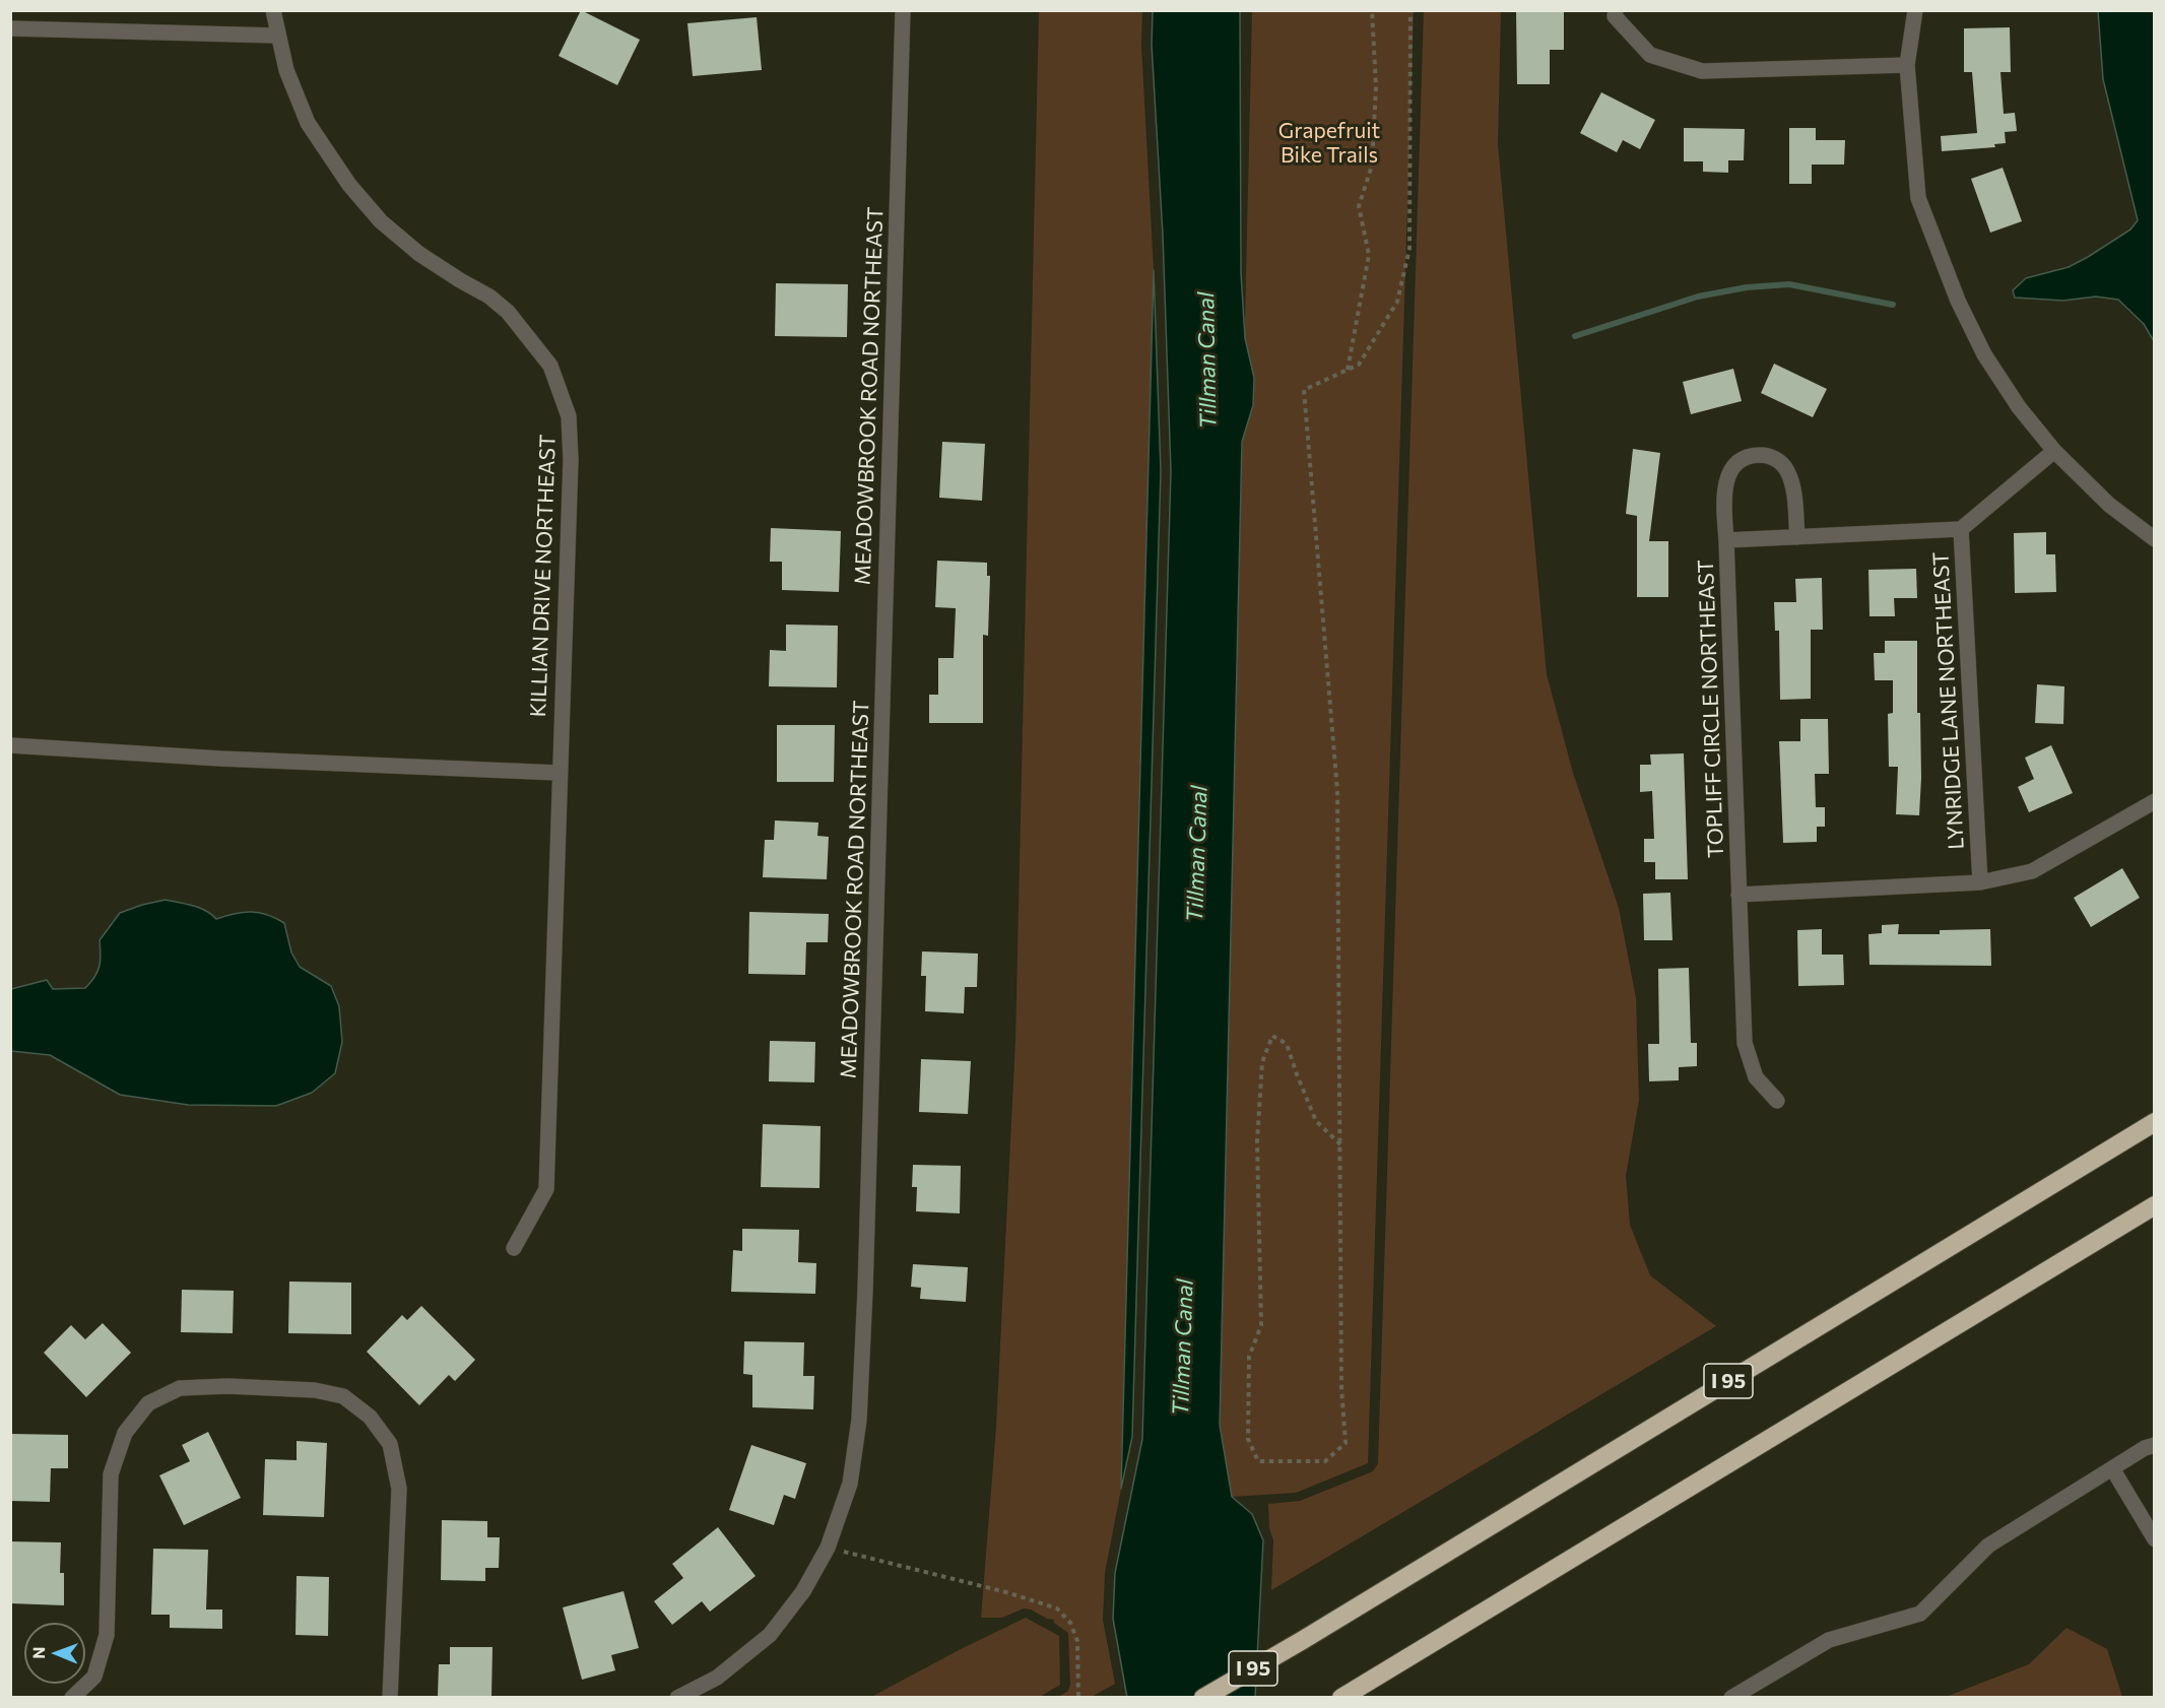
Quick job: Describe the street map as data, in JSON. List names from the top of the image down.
{
  "streets": {
    "highway": ["I 95"],
    "street": [
      "MEADOWBROOK ROAD NORTHEAST",
      "KILLIAN DRIVE NORTHEAST",
      "LYNRIDGE LANE NORTHEAST",
      "TOPLIFF CIRCLE NORTHEAST"
    ]
  },
  "crossings": [
    ["LYNRIDGE LANE NORTHEAST", "TOPLIFF CIRCLE NORTHEAST"]
  ],
  "water": ["Tillman Canal"],
  "parks": ["Grapefruit Bike Trails"],
  "north": "left"
}
